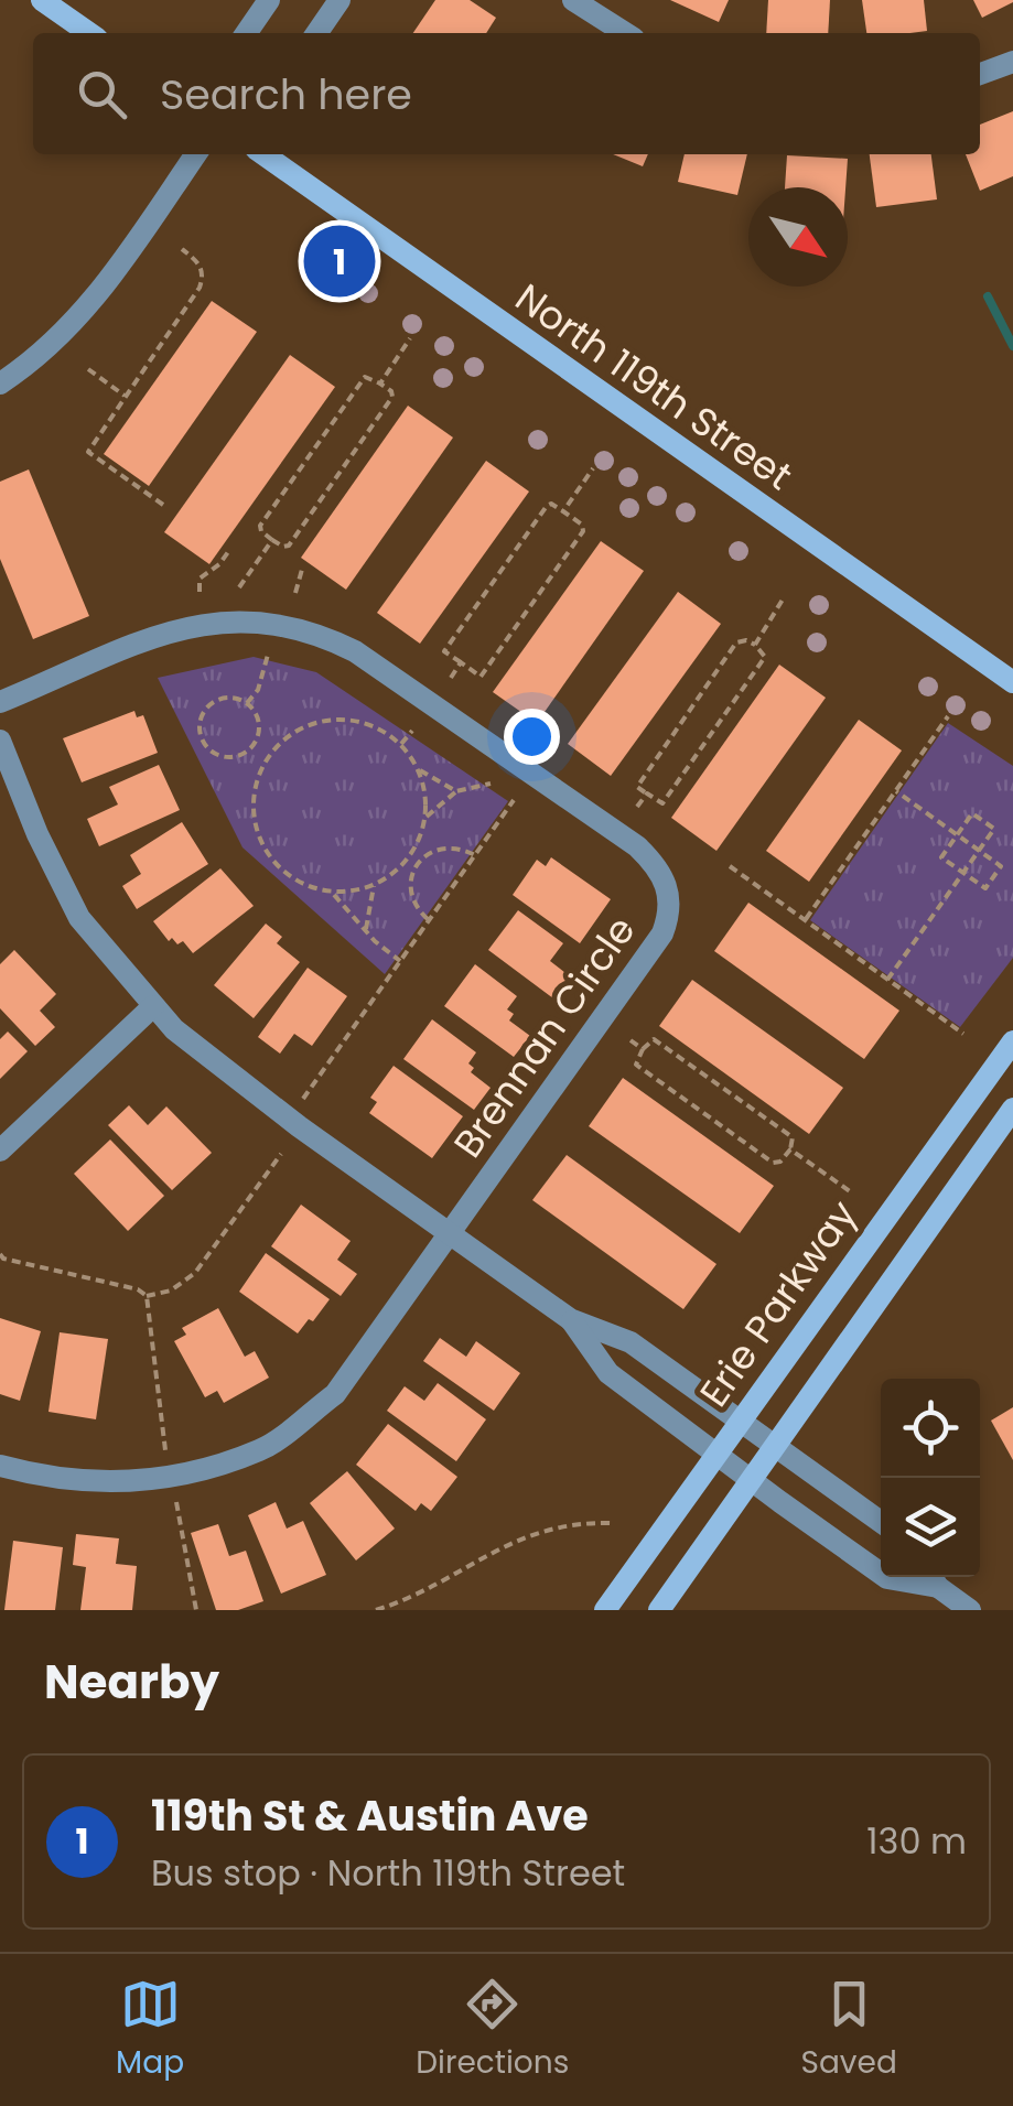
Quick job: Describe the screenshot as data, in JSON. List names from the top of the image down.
{
  "streets": {
    "main road": ["North 119th Street", "Erie Parkway"],
    "street": ["Brennan Circle"]
  },
  "north": "bottom right",
  "page": {
    "search": "Search here",
    "pins": "1",
    "heading": "Nearby",
    "list": [
      {
        "mark": "1",
        "name": "119th St & Austin Ave",
        "note": "Bus stop · North 119th Street",
        "value": "130 m"
      }
    ],
    "nav": ["Map", "Directions", "Saved"]
  }
}
